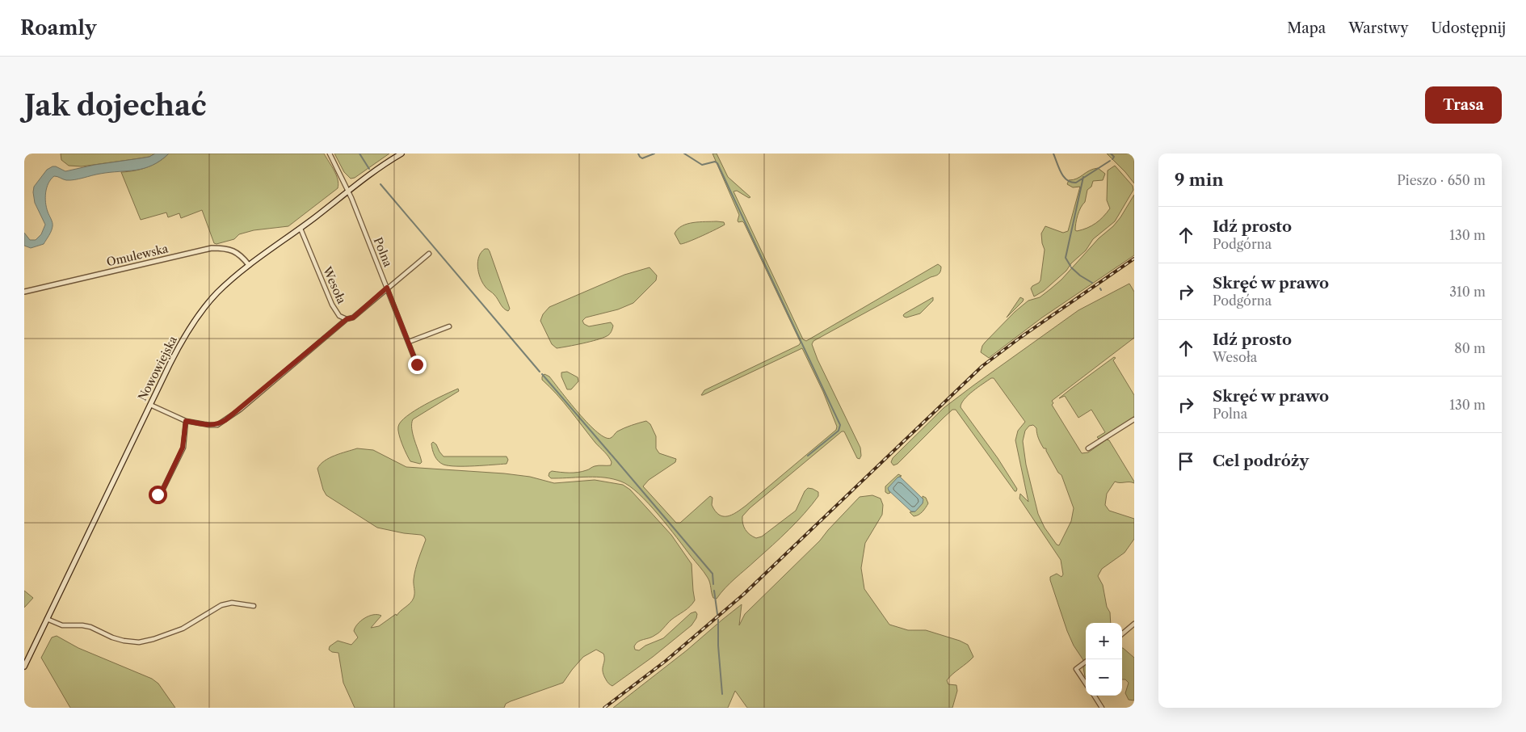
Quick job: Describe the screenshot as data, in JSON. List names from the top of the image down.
{
  "streets": {
    "main road": ["Nowowiejska"],
    "street": ["Polna", "Omulewska", "Wesoła"]
  },
  "crossings": [
    ["Polna", "Wesoła"],
    ["Polna", "Nowowiejska"],
    ["Omulewska", "Nowowiejska"],
    ["Wesoła", "Nowowiejska"]
  ],
  "page": {
    "header": "Roamly",
    "nav": ["Mapa", "Warstwy", "Udostępnij"],
    "buttons": "Trasa",
    "title": "Jak dojechać",
    "heading": ["9 min", "Pieszo · 650 m"],
    "list": [
      ["Idź prosto", "Podgórna", "130 m"],
      ["Skręć w prawo", "Podgórna", "310 m"],
      ["Idź prosto", "Wesoła", "80 m"],
      ["Skręć w prawo", "Polna", "130 m"],
      "Cel podróży"
    ],
    "map_buttons": ["+", "−"]
  }
}
